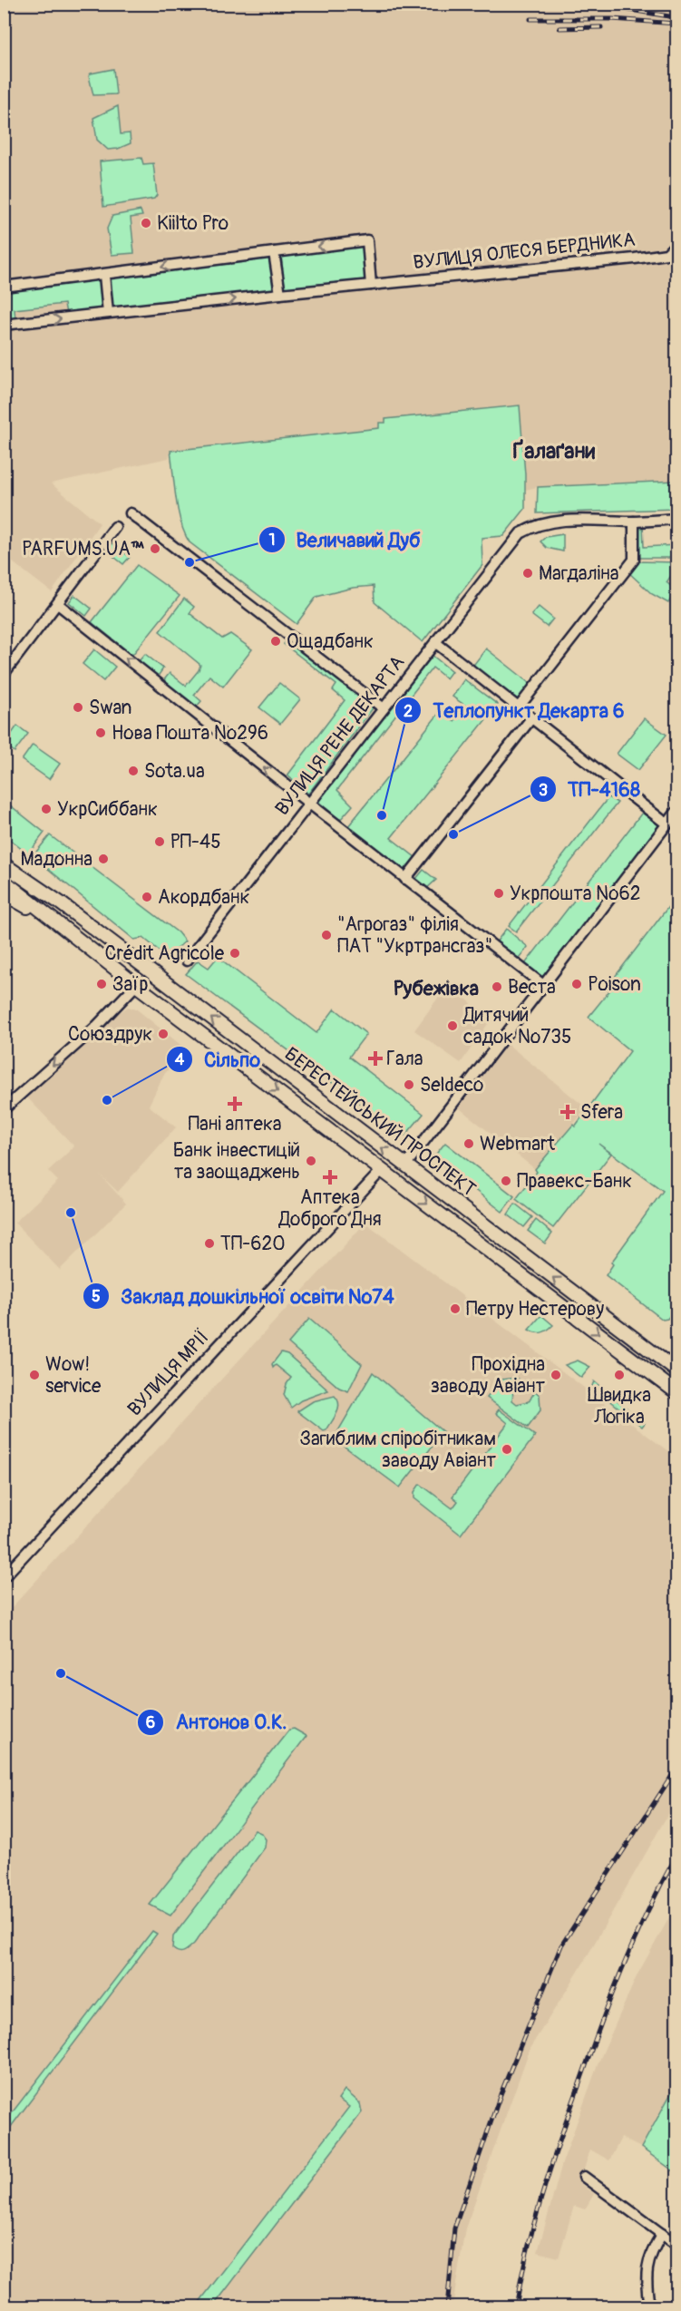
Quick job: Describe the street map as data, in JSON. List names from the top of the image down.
{
  "streets": {
    "main road": ["БЕРЕСТЕЙСЬКИЙ ПРОСПЕКТ"],
    "street": ["ВУЛИЦЯ ОЛЕСЯ БЕРДНИКА", "ВУЛИЦЯ РЕНЕ ДЕКАРТА", "ВУЛИЦЯ МРІЇ"]
  },
  "crossings": [
    ["БЕРЕСТЕЙСЬКИЙ ПРОСПЕКТ", "ВУЛИЦЯ МРІЇ"]
  ],
  "districts": ["Ґалаґани", "Рубежівка"],
  "places": {
    "other": [
      "Kiilto Pro",
      "PARFUMS.UA™",
      "Величавий Дуб",
      "Магдаліна",
      "Ощадбанк",
      "Swan",
      "Нова Пошта №296",
      "Sota.ua",
      "УкрСиббанк",
      "Теплопункт Декарта 6",
      "ТП-4168",
      "РП-45",
      "Мадонна",
      "Укрпошта №62",
      "Акордбанк",
      "\"Агрогаз\" філія ПАТ \"Укртрансгаз\"",
      "Crédit Agricole",
      "Заїр",
      "Poison",
      "Веста",
      "Дитячий садок №735",
      "Союздрук",
      "Seldeco",
      "Сільпо",
      "Webmart",
      "Банк інвестицій та заощаджень",
      "Правекс-Банк",
      "Заклад дошкільної освіти №74",
      "ТП-620",
      "Петру Нестерову",
      "Wow! service",
      "Прохідна заводу Авіант",
      "Швидка Логіка",
      "Загиблим спіробітникам заводу Авіант",
      "Антонов О.К."
    ],
    "health": [
      "Гала",
      "Пані аптека",
      "Sfera",
      "Аптека Доброго Дня"
    ]
  }
}
